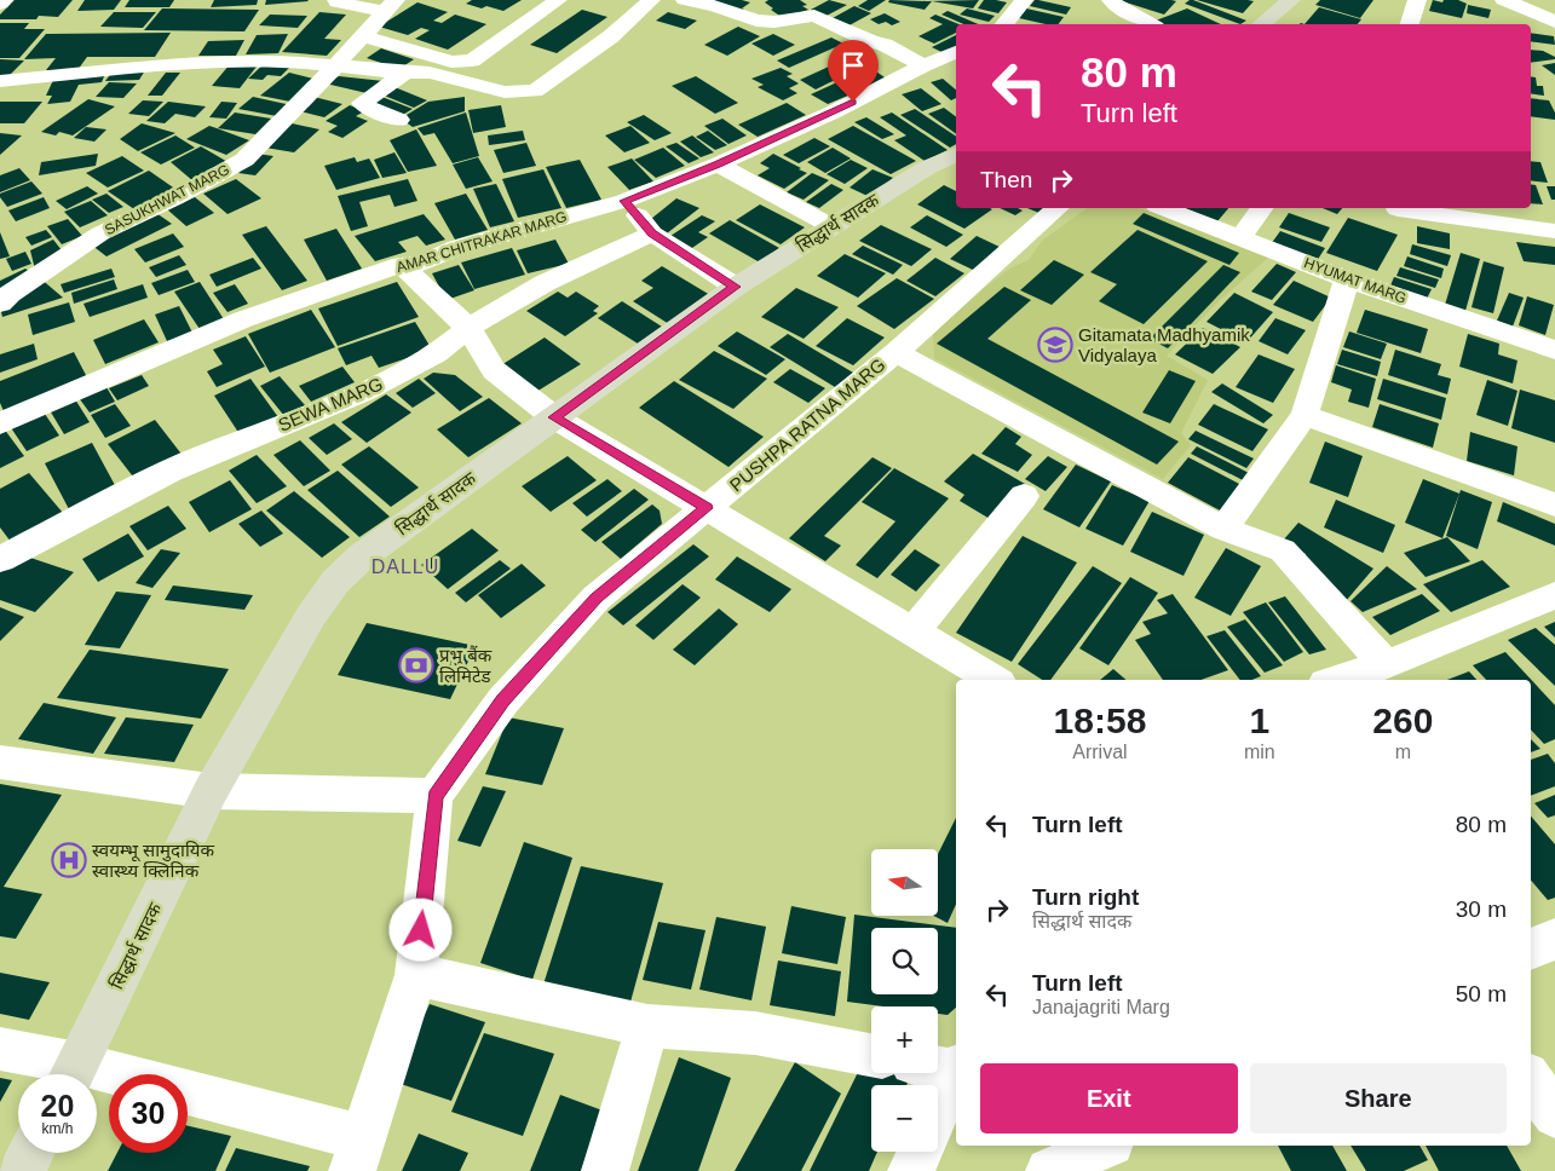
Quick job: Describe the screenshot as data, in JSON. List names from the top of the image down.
{
  "streets": {
    "street": [
      "SASUKHWAT MARG",
      "सिद्धार्थ सादक",
      "AMAR CHITRAKAR MARG",
      "HYUMAT MARG",
      "SEWA MARG",
      "PUSHPA RATNA MARG"
    ]
  },
  "districts": ["DALLU"],
  "places": {
    "school or university": ["Gitamata Madhyamik Vidyalaya"],
    "bank": ["प्रभु बैंक लिमिटेड"],
    "hospital": ["स्वयम्भू सामुदायिक स्वास्थ्य क्लिनिक"]
  },
  "north": "left",
  "page": {
    "turn": ["80 m", "Turn left"],
    "then": "Then",
    "eta": [
      "18:58",
      "Arrival",
      "1",
      "min",
      "260",
      "m"
    ],
    "list": [
      {
        "name": "Turn left",
        "value": "80 m"
      },
      {
        "name": "Turn right",
        "note": "सिद्धार्थ सादक",
        "value": "30 m"
      },
      {
        "name": "Turn left",
        "note": "Janajagriti Marg",
        "value": "50 m"
      }
    ],
    "map_buttons": ["+", "−"],
    "buttons": ["Exit", "Share"],
    "speed": "20 km/h",
    "limit": "30"
  }
}
